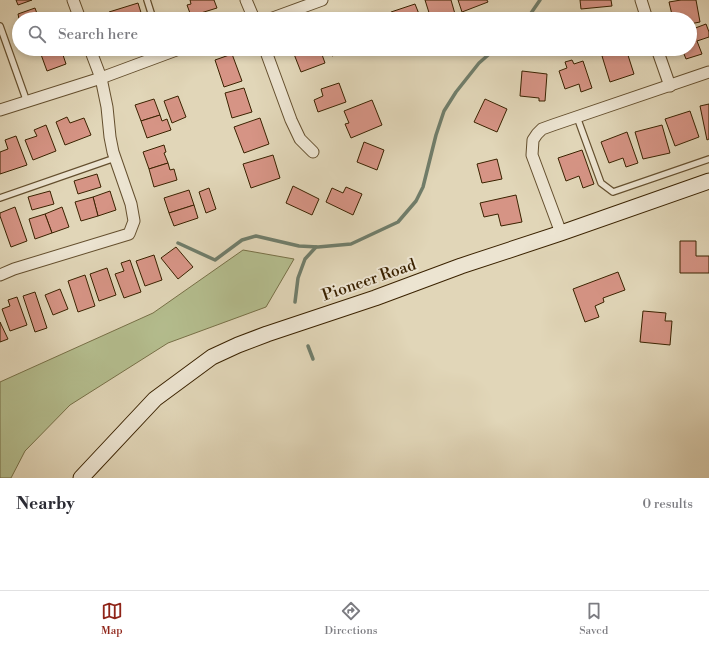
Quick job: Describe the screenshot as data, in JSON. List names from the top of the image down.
{
  "streets": {
    "main road": ["Pioneer Road"]
  },
  "page": {
    "search": "Search here",
    "heading": ["Nearby", "0 results"],
    "nav": ["Map", "Directions", "Saved"]
  }
}
